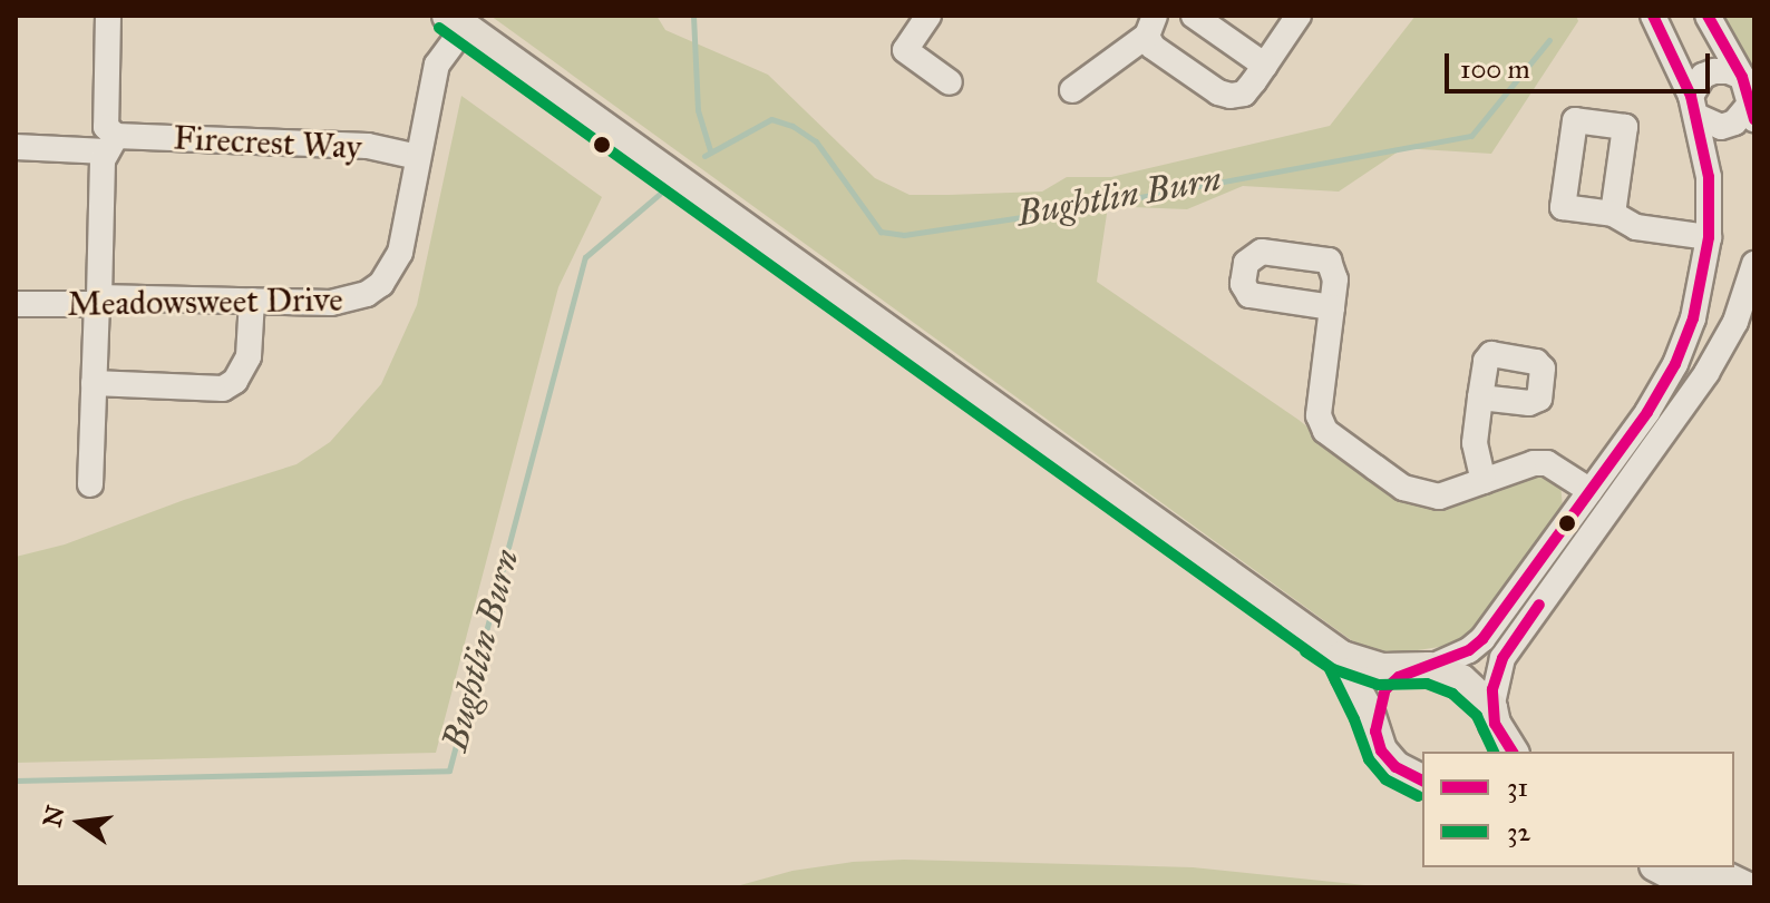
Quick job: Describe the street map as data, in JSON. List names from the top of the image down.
{
  "streets": {
    "street": ["Firecrest Way", "Meadowsweet Drive"]
  },
  "crossings": [
    ["Firecrest Way", "Meadowsweet Drive"]
  ],
  "water": ["Bughtlin Burn"],
  "lines": ["transit line 31", "transit line 32"],
  "legend": ["31", "32"],
  "scale_bar": "100 m",
  "north": "left"
}
